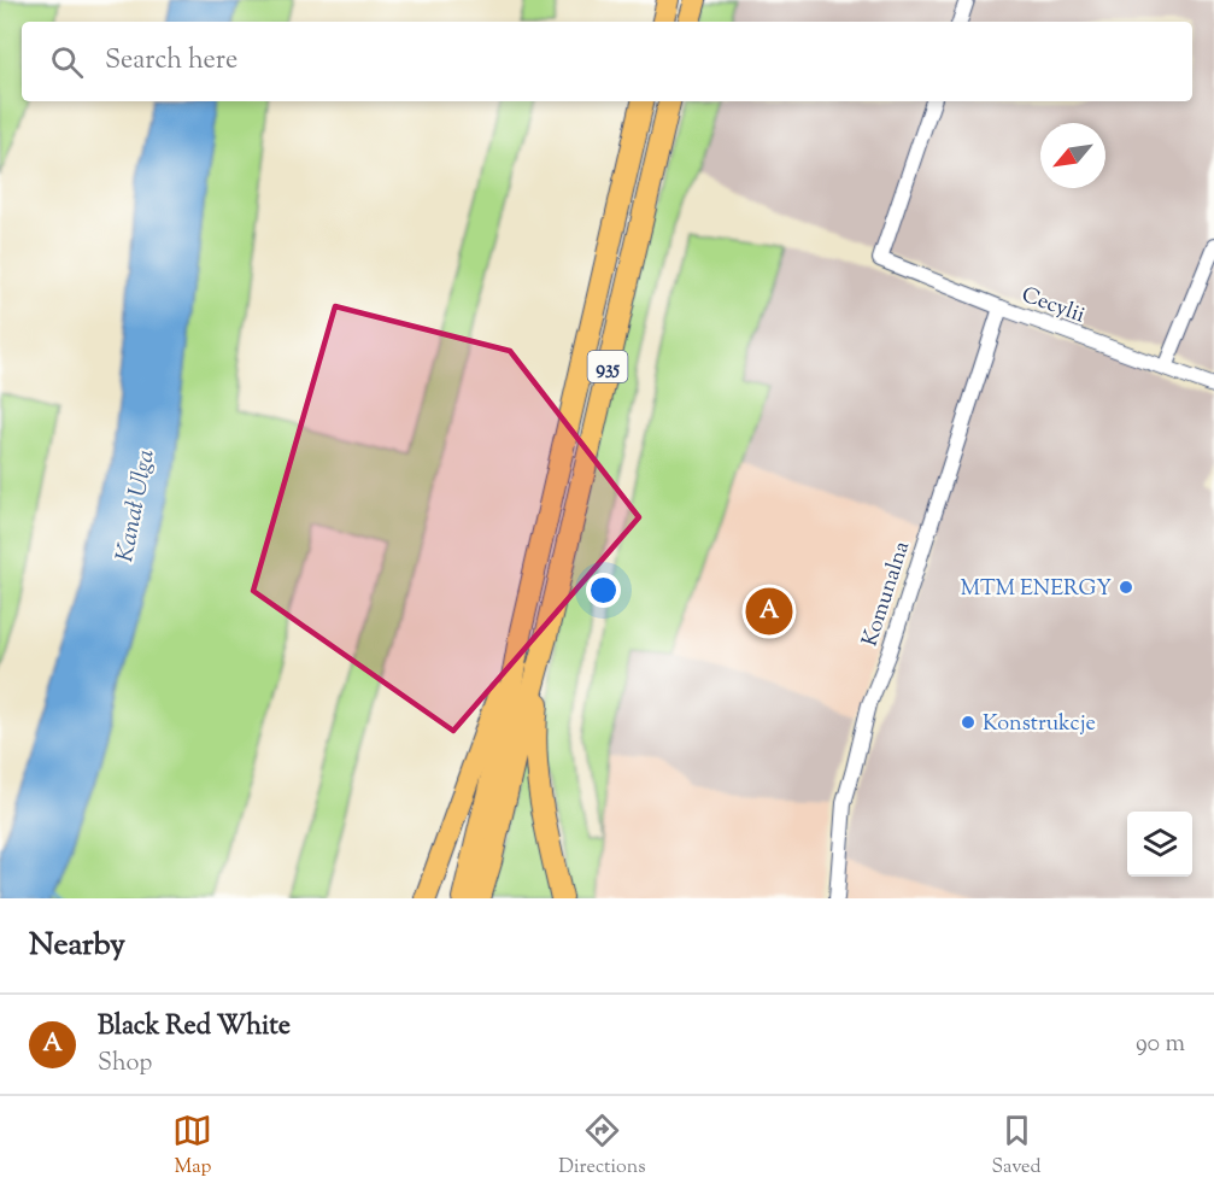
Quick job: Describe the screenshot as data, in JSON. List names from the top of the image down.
{
  "streets": {
    "main road": ["935"],
    "street": ["Cecylii", "Komunalna"]
  },
  "crossings": [
    ["Cecylii", "Komunalna"]
  ],
  "water": ["Kanał Ulga"],
  "places": ["MTM ENERGY", "Konstrukcje"],
  "north": "bottom left",
  "page": {
    "search": "Search here",
    "pins": "A",
    "heading": "Nearby",
    "list": [
      {
        "mark": "A",
        "name": "Black Red White",
        "note": "Shop",
        "value": "90 m"
      }
    ],
    "nav": ["Map", "Directions", "Saved"]
  }
}
